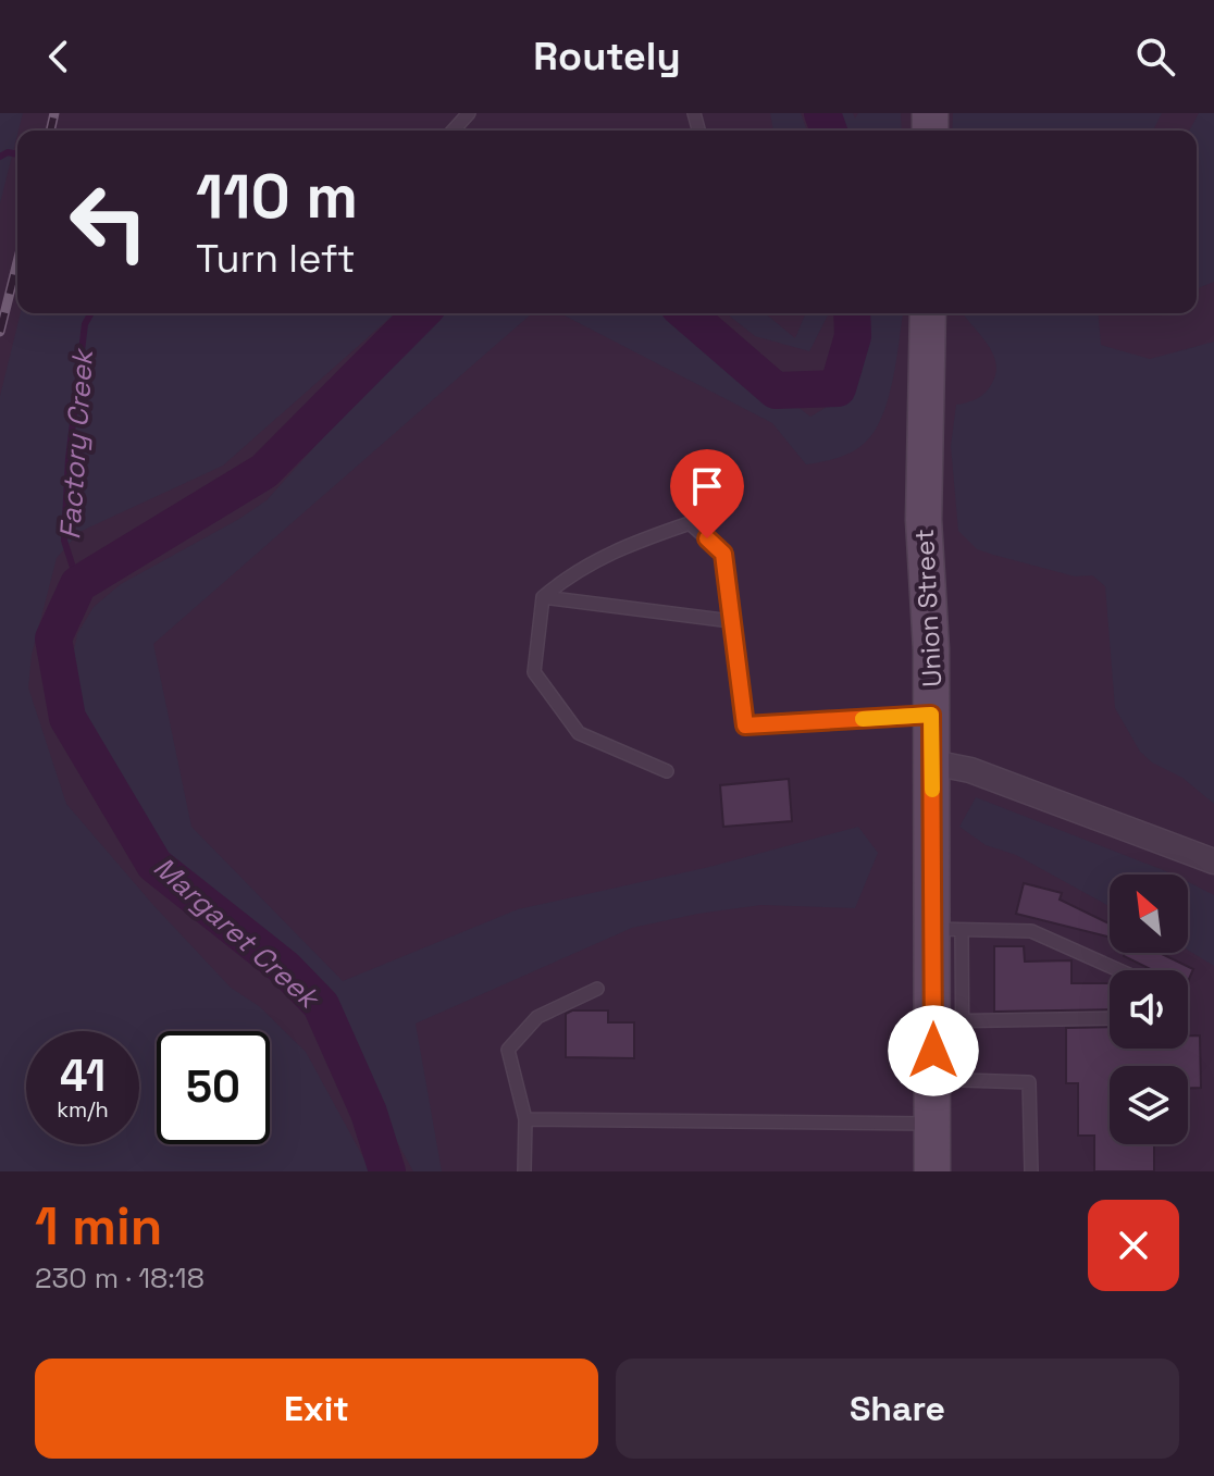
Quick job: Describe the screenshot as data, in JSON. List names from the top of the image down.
{
  "streets": {
    "main road": ["Union Street"]
  },
  "water": ["Factory Creek", "Margaret Creek"],
  "north": "top left",
  "page": {
    "header": "Routely",
    "turn": ["110 m", "Turn left"],
    "speed": "41 km/h",
    "limit": "50",
    "heading": ["1 min", "230 m · 18:18"],
    "buttons": ["Exit", "Share"]
  }
}
